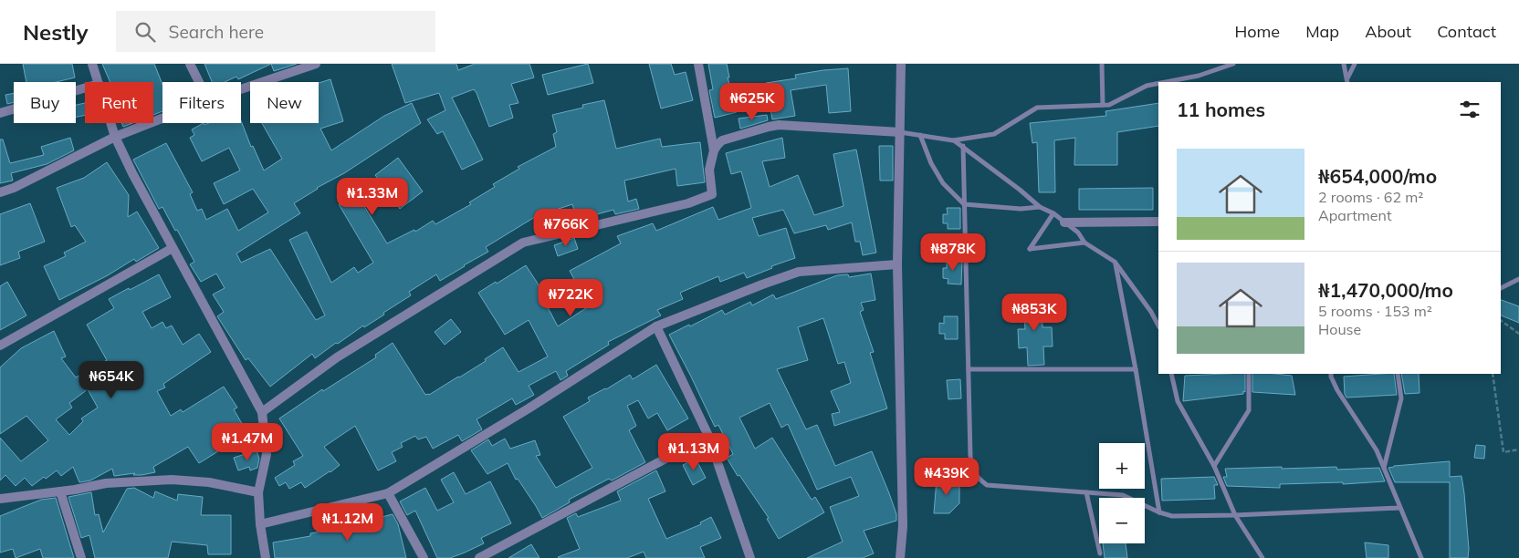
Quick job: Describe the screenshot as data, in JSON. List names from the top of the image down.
{
  "page": {
    "header": "Nestly",
    "search": "Search here",
    "nav": [
      "Home",
      "Map",
      "About",
      "Contact"
    ],
    "chip": [
      "Buy",
      "Rent",
      "Filters",
      "New"
    ],
    "heading": "11 homes",
    "price": [
      "₦625K",
      "₦1.33M",
      "₦766K",
      "₦878K",
      "₦722K",
      "₦853K",
      "₦654K",
      "₦1.47M",
      "₦1.13M",
      "₦439K",
      "₦1.12M"
    ],
    "list": [
      {
        "name": "₦654,000/mo",
        "note": "2 rooms · 62 m² · Apartment"
      },
      {
        "name": "₦1,470,000/mo",
        "note": "5 rooms · 153 m² · House"
      }
    ],
    "map_buttons": ["+", "−"]
  }
}
